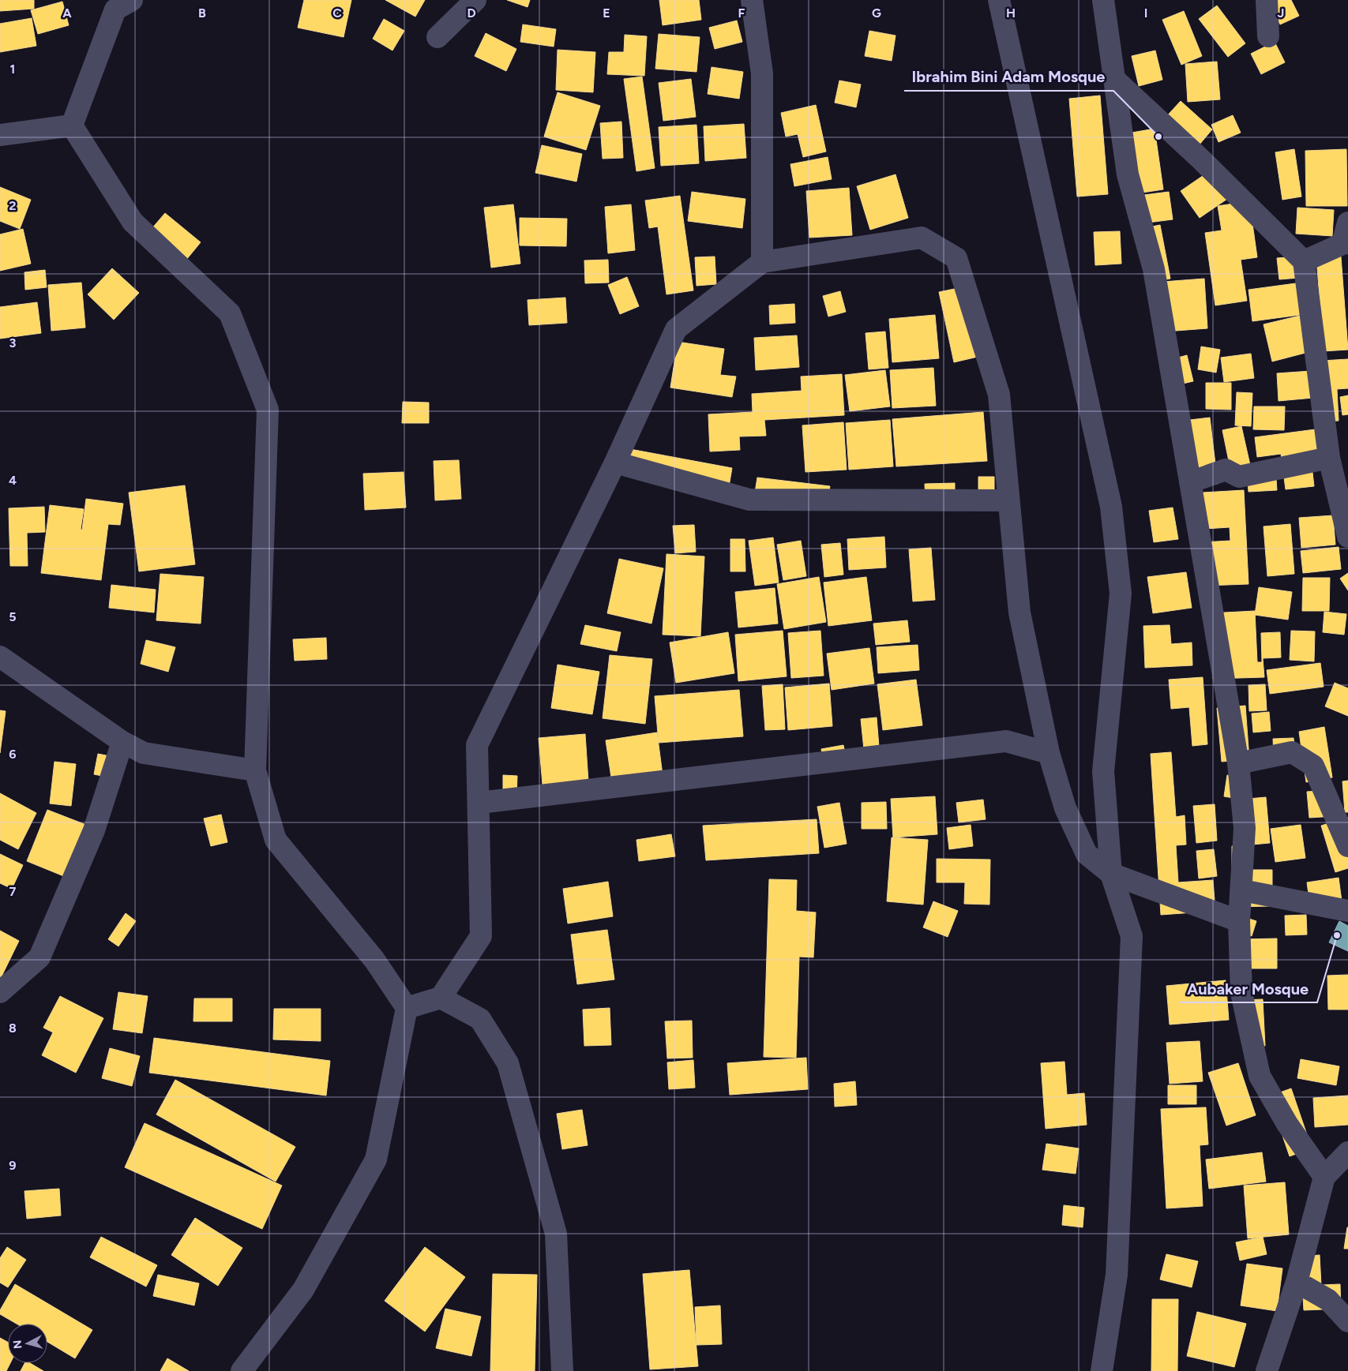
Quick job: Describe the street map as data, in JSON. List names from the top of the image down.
{
  "places": ["Ibrahim Bini Adam Mosque", "Aubaker Mosque"],
  "north": "left",
  "grid": {
    "columns": [
      "A",
      "B",
      "C",
      "D",
      "E",
      "F",
      "G",
      "H",
      "I",
      "J"
    ],
    "rows": [
      "1",
      "2",
      "3",
      "4",
      "5",
      "6",
      "7",
      "8",
      "9"
    ]
  }
}
